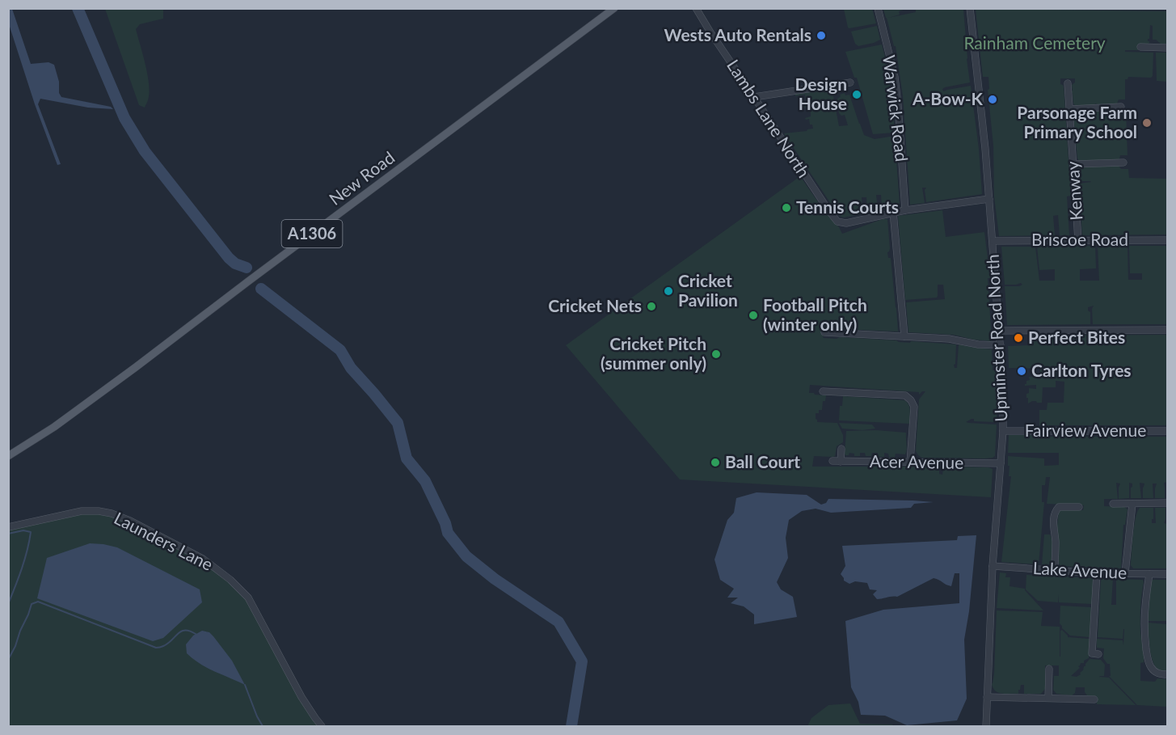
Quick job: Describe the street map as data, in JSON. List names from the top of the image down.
{
  "streets": {
    "main road": ["New Road", "A1306"],
    "street": [
      "Warwick Road",
      "Lambs Lane North",
      "Kenway",
      "Briscoe Road",
      "Upminster Road North",
      "Fairview Avenue",
      "Acer Avenue",
      "Launders Lane",
      "Lake Avenue"
    ]
  },
  "crossings": [
    ["Warwick Road", "Lambs Lane North"],
    ["Lambs Lane North", "Upminster Road North"],
    ["Kenway", "Briscoe Road"],
    ["Briscoe Road", "Upminster Road North"],
    ["Upminster Road North", "Fairview Avenue"],
    ["Upminster Road North", "Acer Avenue"],
    ["Upminster Road North", "Lake Avenue"]
  ],
  "parks": ["Rainham Cemetery"],
  "places": [
    "Wests Auto Rentals",
    "Design House",
    "A-Bow-K",
    "Parsonage Farm Primary School",
    "Tennis Courts",
    "Cricket Pavilion",
    "Cricket Nets",
    "Football Pitch (winter only)",
    "Perfect Bites",
    "Cricket Pitch (summer only)",
    "Carlton Tyres",
    "Ball Court"
  ]
}
